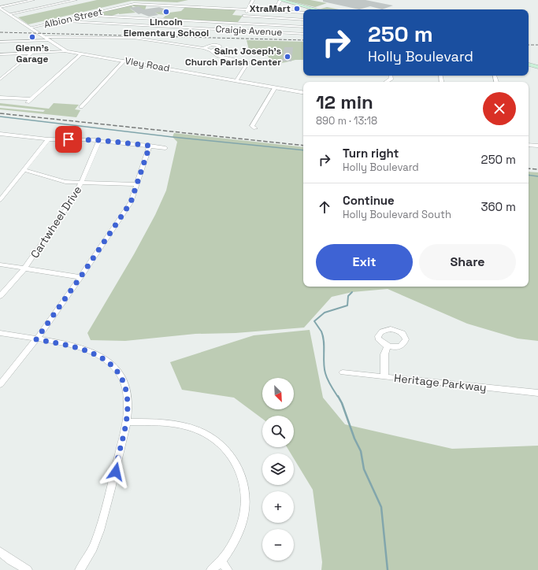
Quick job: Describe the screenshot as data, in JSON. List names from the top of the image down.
{
  "streets": {
    "street": [
      "Albion Street",
      "Craigie Avenue",
      "Vley Road",
      "Cartwheel Drive",
      "Heritage Parkway"
    ]
  },
  "crossings": [
    ["Albion Street", "Craigie Avenue"],
    ["Albion Street", "Vley Road"]
  ],
  "places": [
    "XtraMart",
    "Lincoln Elementary School",
    "Glenn's Garage",
    "Saint Joseph's Church Parish Center"
  ],
  "north": "bottom right",
  "page": {
    "turn": ["250 m", "Holly Boulevard"],
    "heading": ["12 min", "890 m · 13:18"],
    "list": [
      {
        "name": "Turn right",
        "note": "Holly Boulevard",
        "value": "250 m"
      },
      {
        "name": "Continue",
        "note": "Holly Boulevard South",
        "value": "360 m"
      }
    ],
    "buttons": ["Exit", "Share"],
    "map_buttons": ["+", "−"]
  }
}
